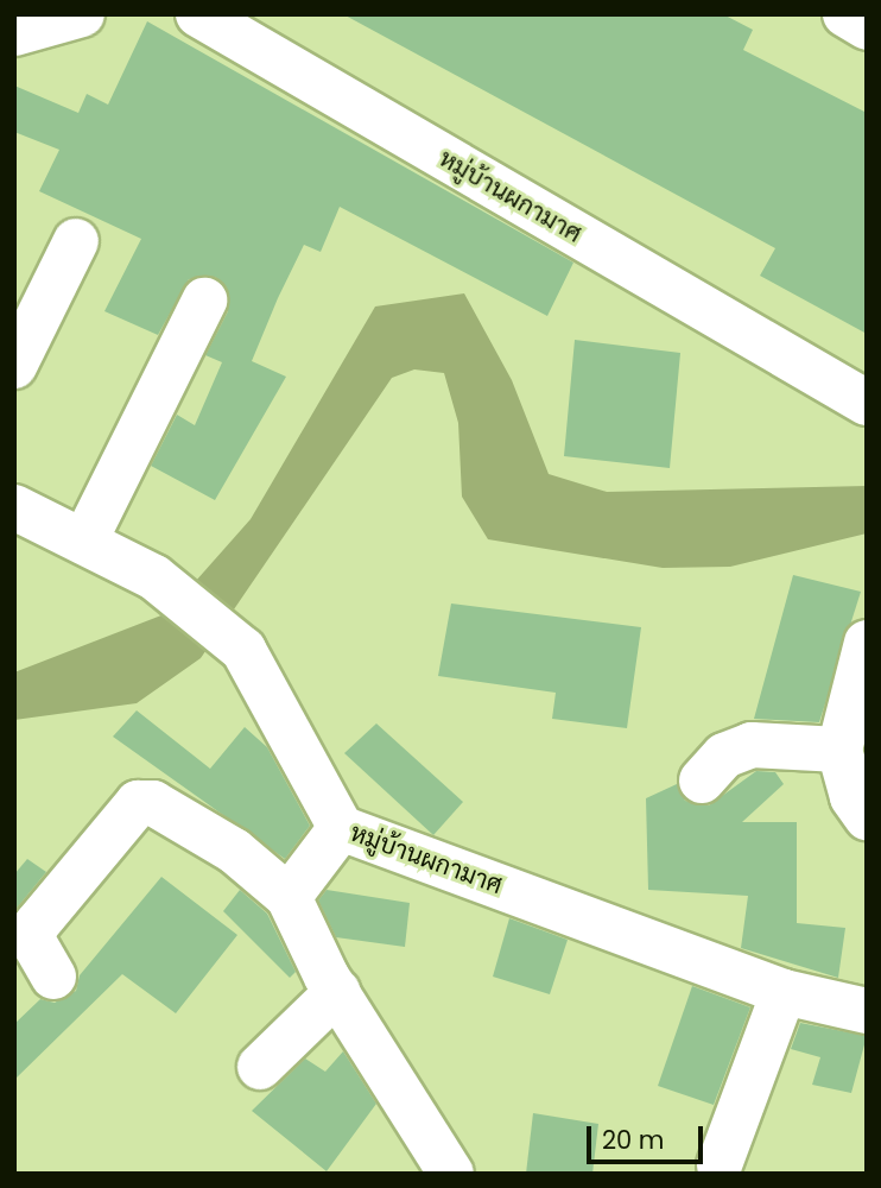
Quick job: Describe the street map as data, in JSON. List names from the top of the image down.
{
  "streets": {
    "street": ["หมู่บ้านผกามาศ"]
  },
  "scale_bar": "20 m"
}
